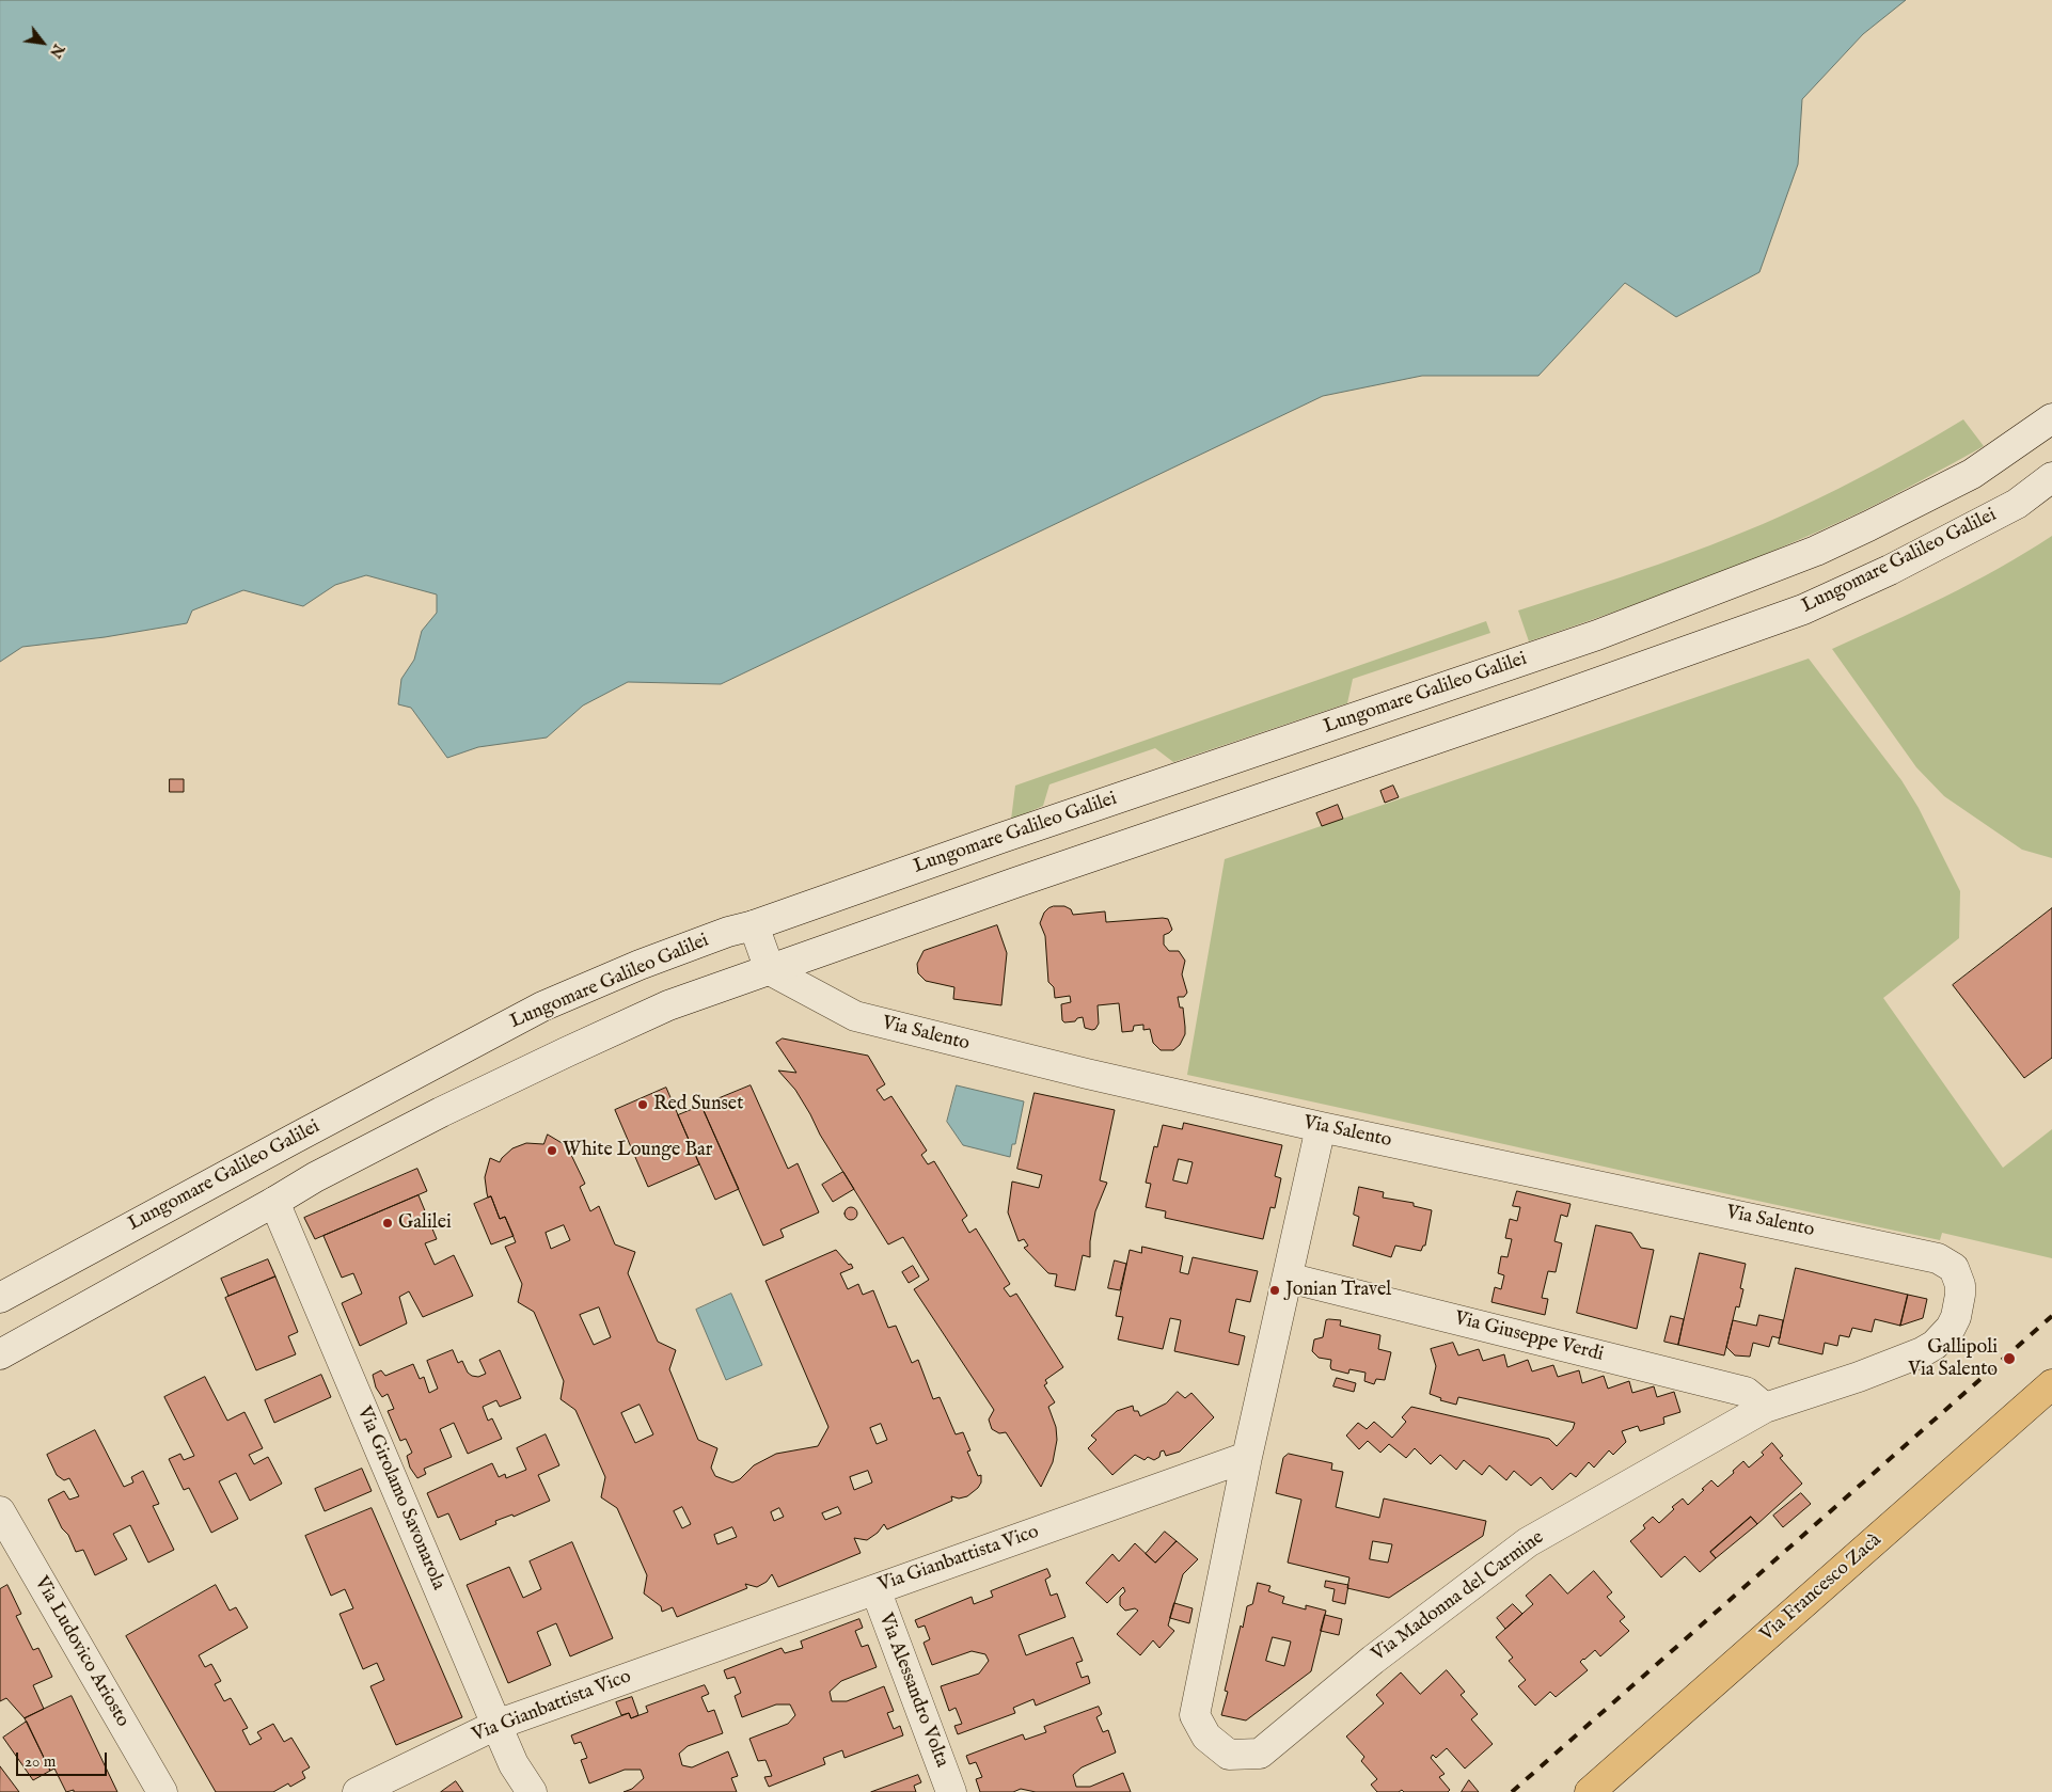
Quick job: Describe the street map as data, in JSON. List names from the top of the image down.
{
  "streets": {
    "main road": ["Via Francesco Zacà"],
    "street": [
      "Lungomare Galileo Galilei",
      "Via Salento",
      "Via Giuseppe Verdi",
      "Via Girolamo Savonarola",
      "Via Gianbattista Vico",
      "Via Madonna del Carmine",
      "Via Ludovico Ariosto",
      "Via Alessandro Volta"
    ]
  },
  "crossings": [
    ["Lungomare Galileo Galilei", "Via Salento"],
    ["Lungomare Galileo Galilei", "Via Girolamo Savonarola"],
    ["Via Salento", "Via Madonna del Carmine"],
    ["Via Giuseppe Verdi", "Via Madonna del Carmine"],
    ["Via Girolamo Savonarola", "Via Gianbattista Vico"],
    ["Via Gianbattista Vico", "Via Madonna del Carmine"],
    ["Via Gianbattista Vico", "Via Alessandro Volta"]
  ],
  "places": [
    "Red Sunset",
    "White Lounge Bar",
    "Galilei",
    "Jonian Travel",
    "Gallipoli Via Salento"
  ],
  "scale_bar": "20 m",
  "north": "bottom right"
}
